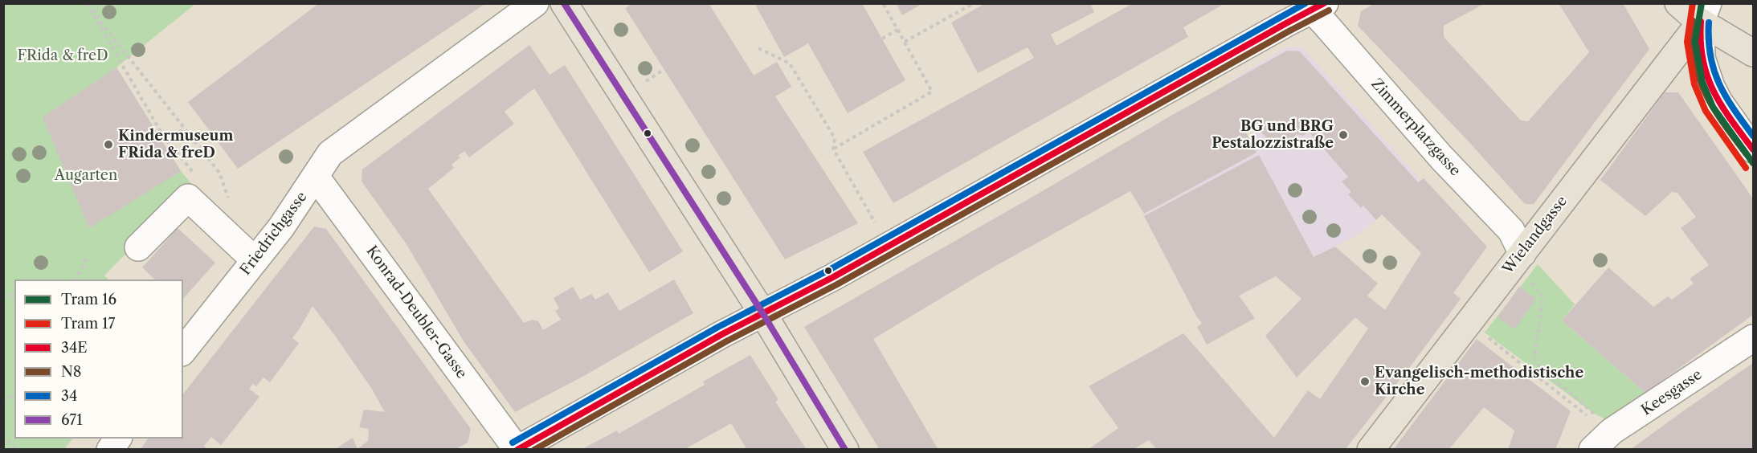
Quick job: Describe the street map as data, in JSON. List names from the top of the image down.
{
  "streets": {
    "main road": ["Wielandgasse"],
    "street": [
      "Zimmerplatzgasse",
      "Friedrichgasse",
      "Konrad-Deubler-Gasse",
      "Keesgasse"
    ]
  },
  "crossings": [
    ["Zimmerplatzgasse", "Wielandgasse"],
    ["Friedrichgasse", "Konrad-Deubler-Gasse"]
  ],
  "parks": ["FRida & freD", "Augarten"],
  "places": ["BG und BRG Pestalozzistraße", "Kindermuseum FRida & freD", "Evangelisch-methodistische Kirche"],
  "lines": [
    "tram line 16",
    "tram line 17",
    "transit line 34E",
    "transit line 34",
    "transit line 671",
    "transit line N8"
  ],
  "legend": [
    "Tram 16",
    "Tram 17",
    "34E",
    "N8",
    "34",
    "671"
  ]
}
